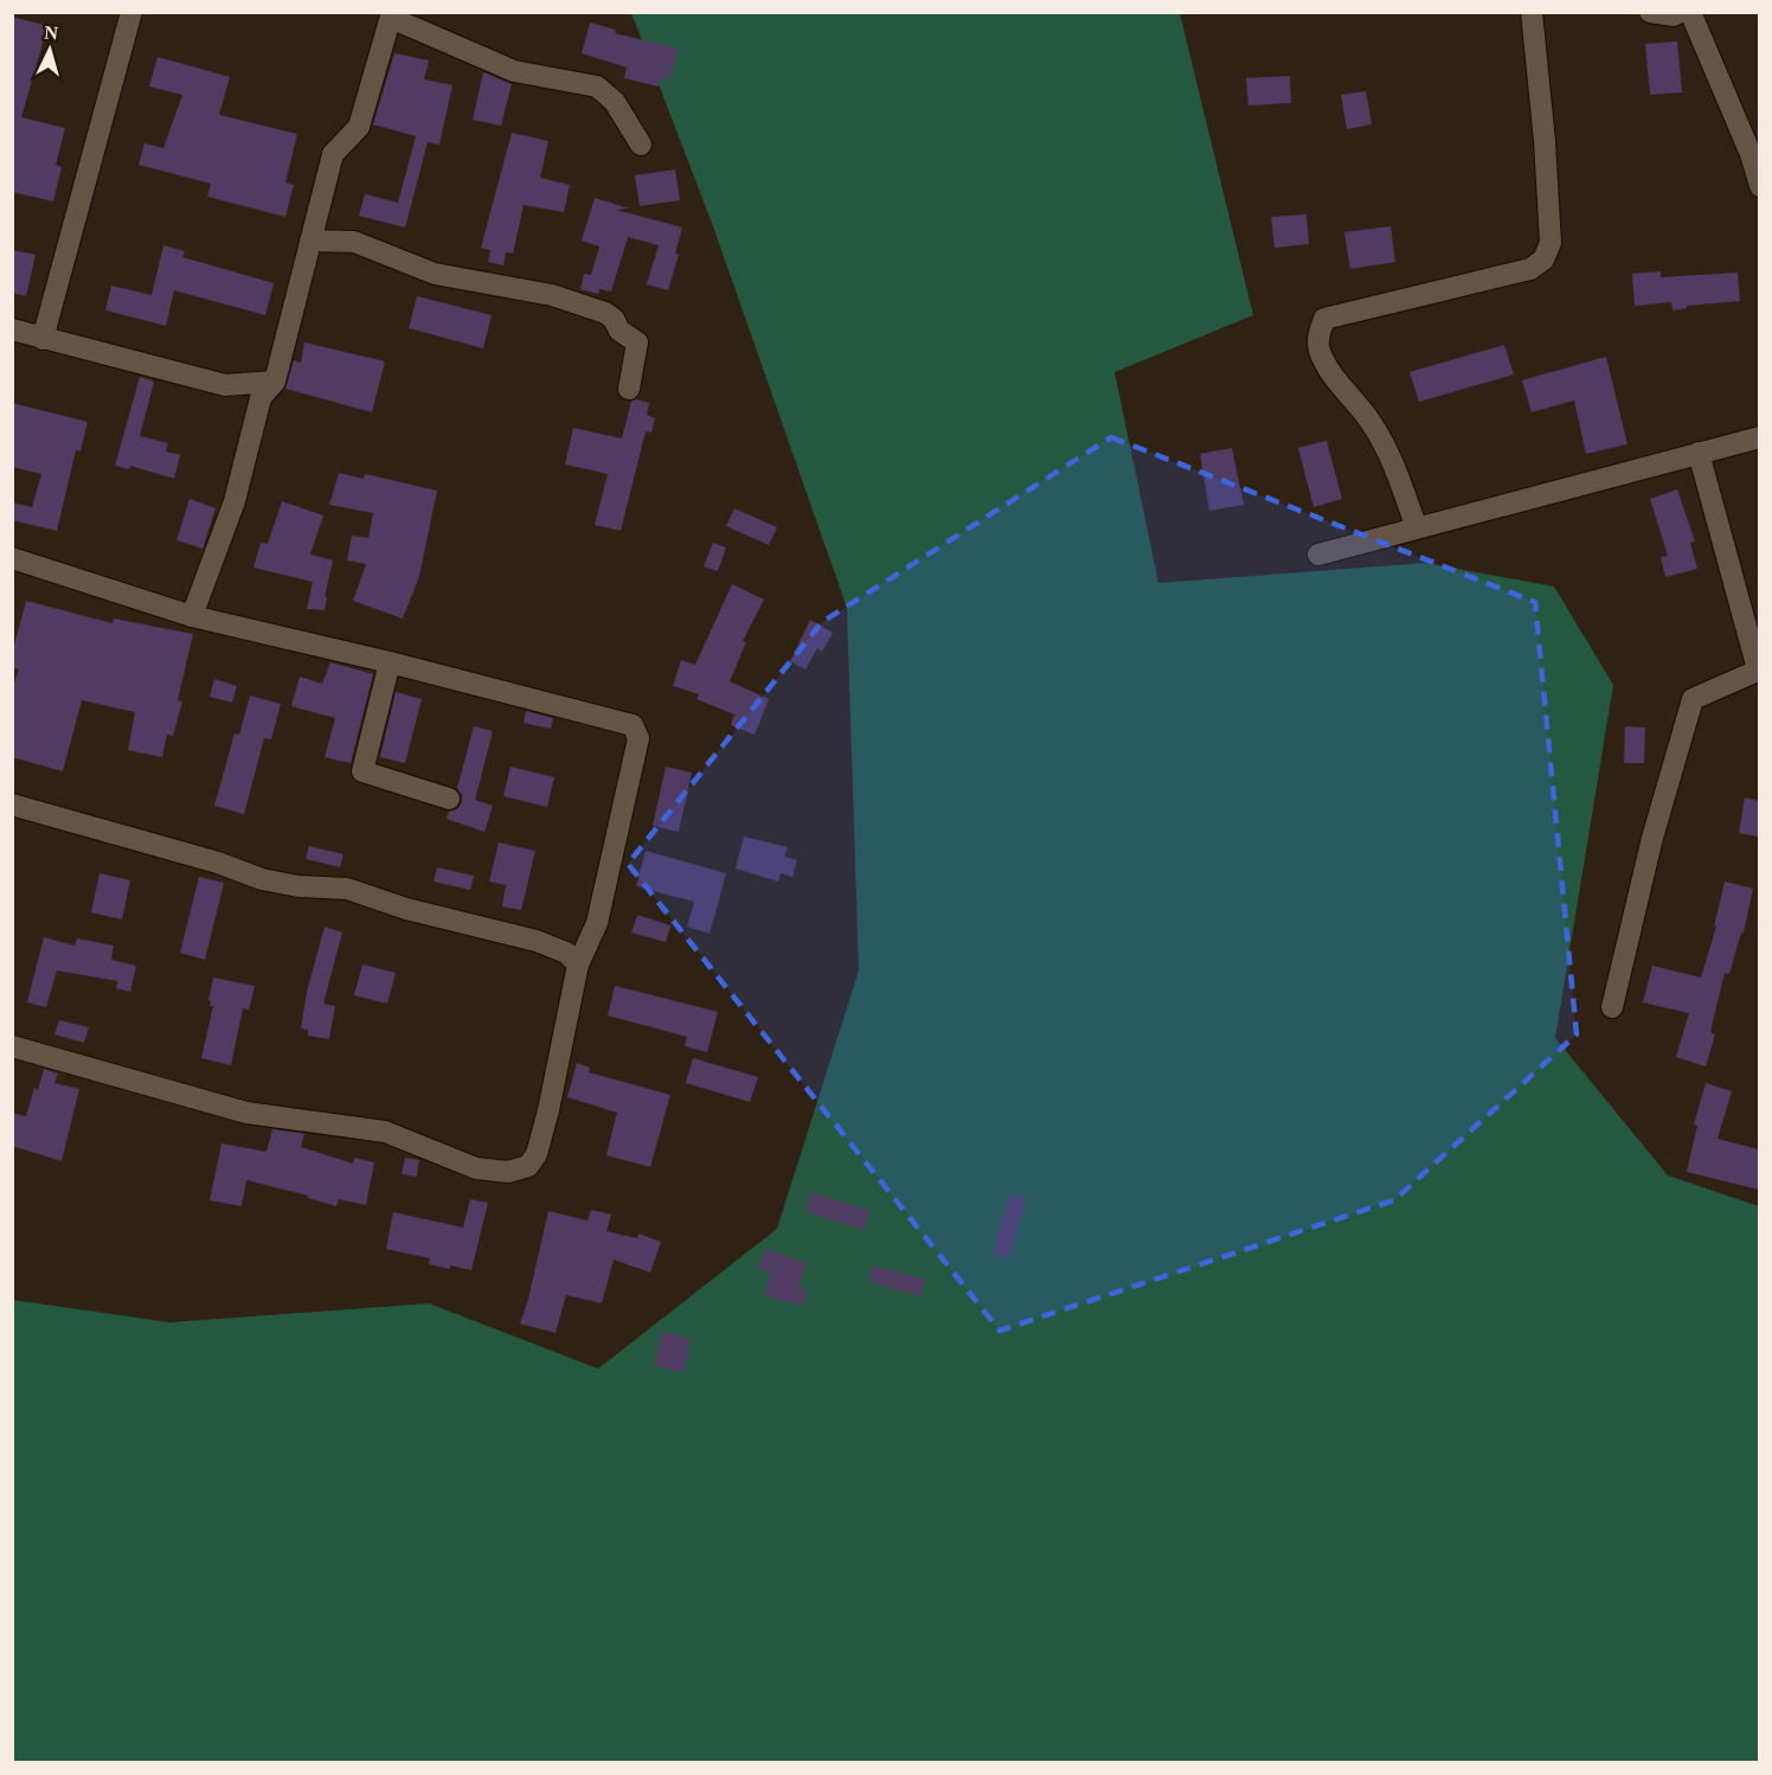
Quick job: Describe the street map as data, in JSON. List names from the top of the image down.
{
  "north": "top"
}
